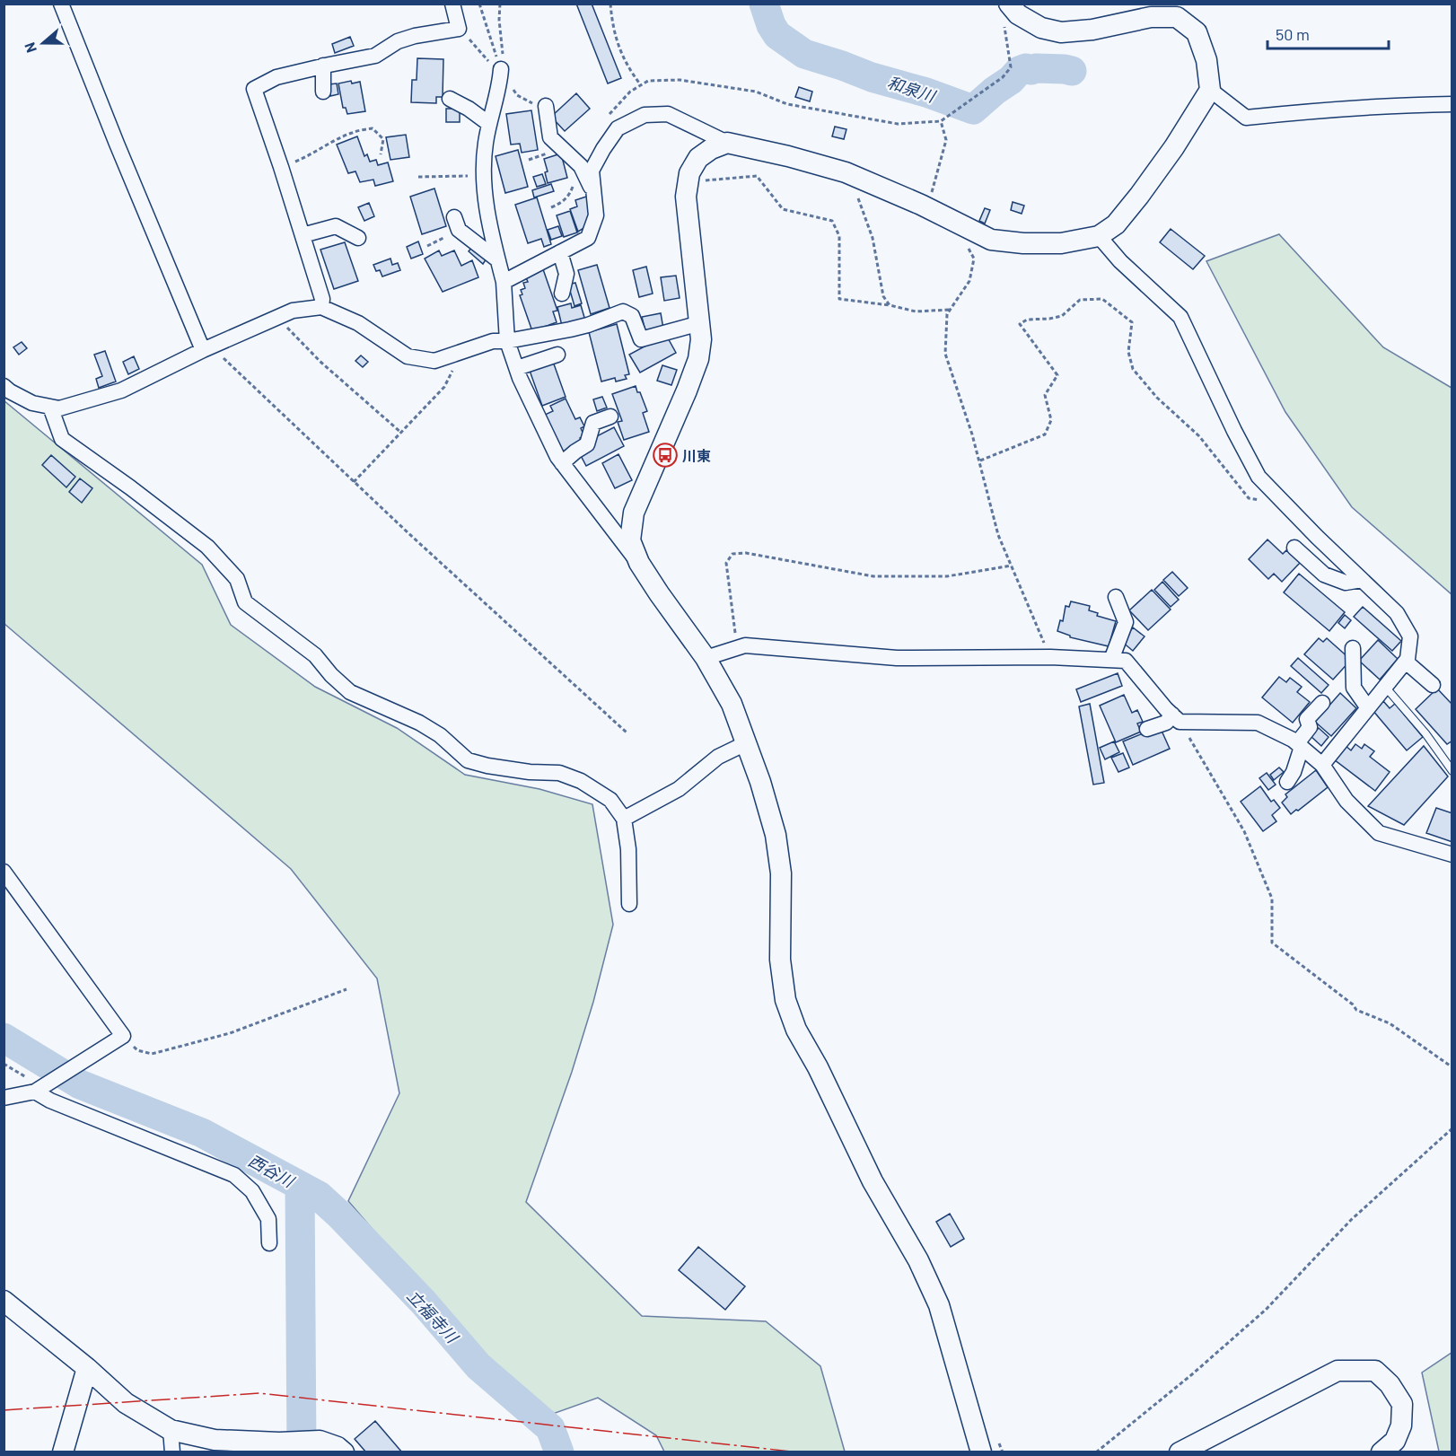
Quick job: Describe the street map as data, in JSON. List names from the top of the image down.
{
  "water": ["和泉川", "西谷川", "立福寺川"],
  "places": {
    "bus stop": ["川東"]
  },
  "scale_bar": "50 m",
  "north": "left"
}
